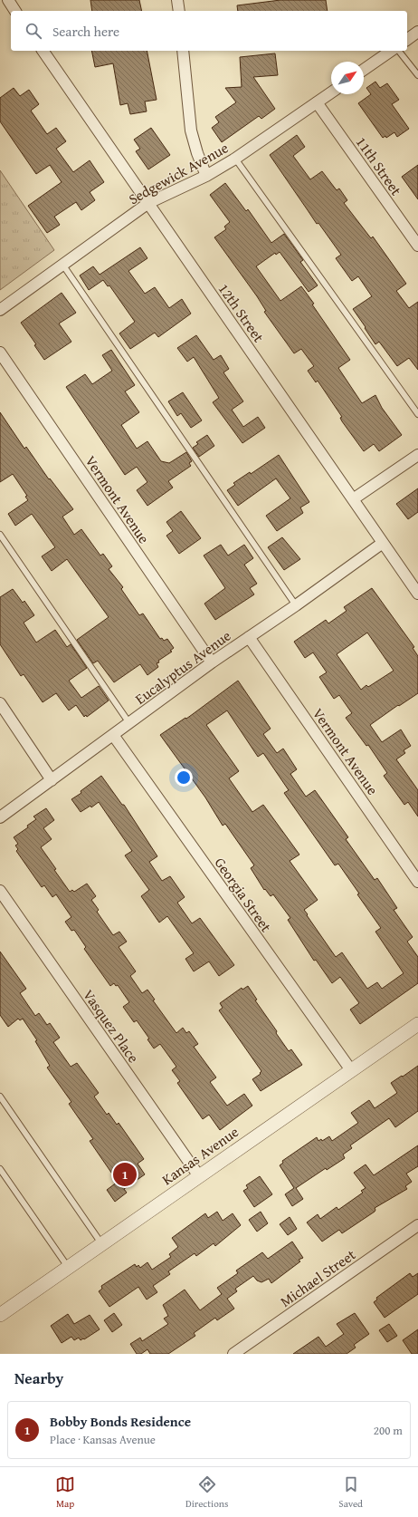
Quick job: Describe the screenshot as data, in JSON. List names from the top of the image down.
{
  "streets": {
    "street": [
      "11th Street",
      "Sedgewick Avenue",
      "12th Street",
      "Vermont Avenue",
      "Eucalyptus Avenue",
      "Georgia Street",
      "Vasquez Place",
      "Kansas Avenue",
      "Michael Street"
    ]
  },
  "crossings": [
    ["11th Street", "Sedgewick Avenue"],
    ["Sedgewick Avenue", "12th Street"],
    ["12th Street", "Eucalyptus Avenue"],
    ["Vermont Avenue", "Eucalyptus Avenue"],
    ["Eucalyptus Avenue", "Georgia Street"],
    ["Georgia Street", "Kansas Avenue"],
    ["Vasquez Place", "Kansas Avenue"]
  ],
  "north": "top right",
  "page": {
    "search": "Search here",
    "pins": "1",
    "heading": "Nearby",
    "list": [
      {
        "mark": "1",
        "name": "Bobby Bonds Residence",
        "note": "Place · Kansas Avenue",
        "value": "200 m"
      }
    ],
    "nav": ["Map", "Directions", "Saved"]
  }
}
